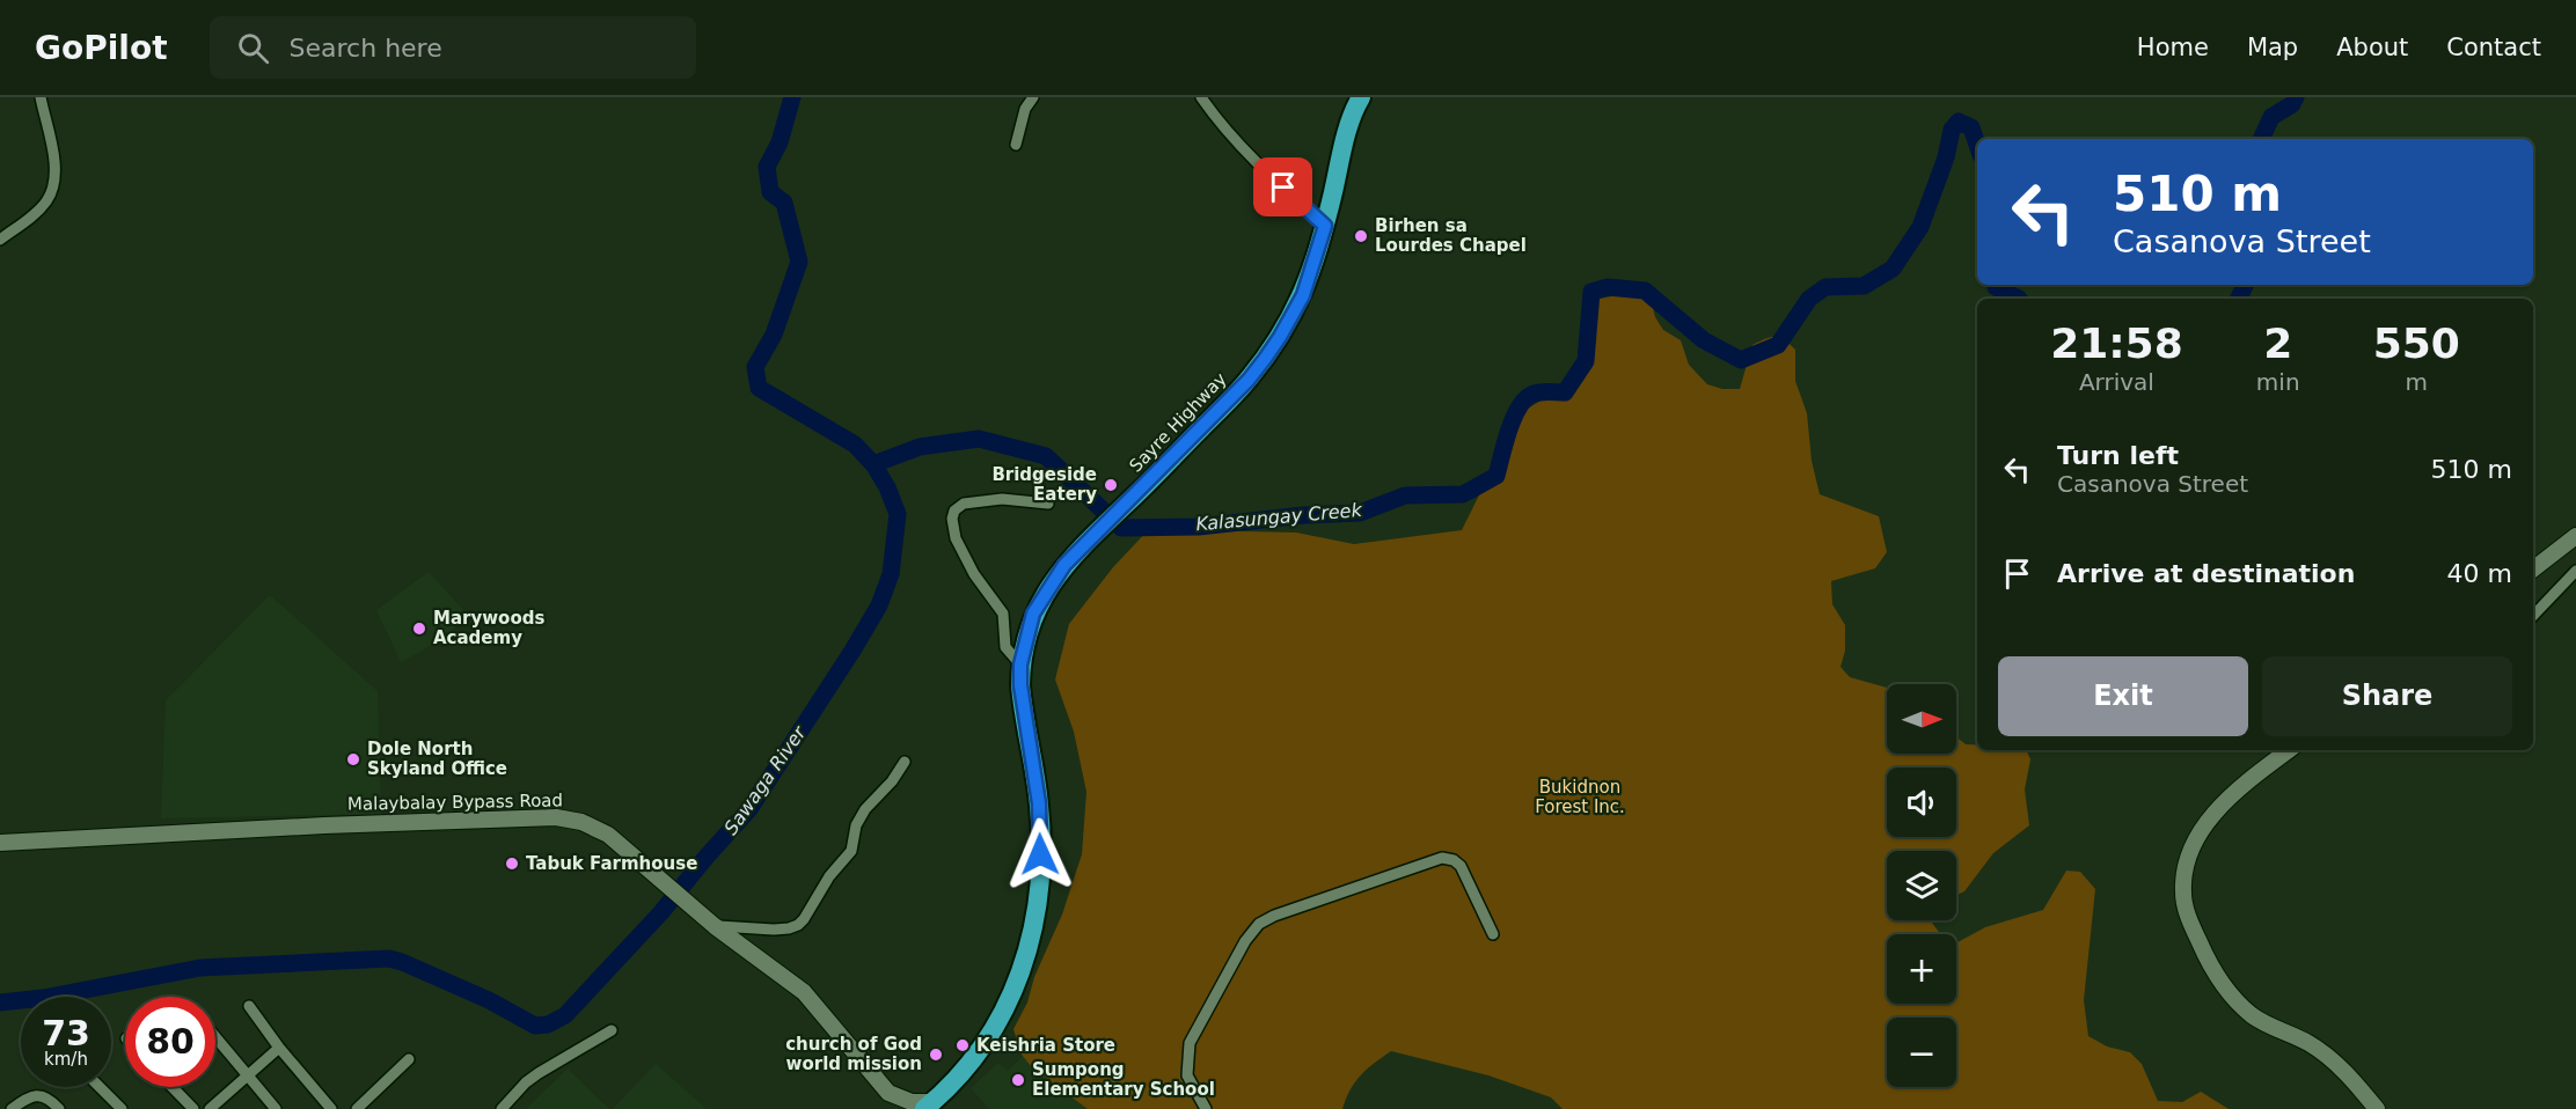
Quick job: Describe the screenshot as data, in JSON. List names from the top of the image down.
{
  "streets": {
    "highway": ["Sayre Highway"],
    "main road": ["Malaybalay Bypass Road"]
  },
  "water": ["Kalasungay Creek", "Sawaga River"],
  "parks": ["Bukidnon Forest Inc."],
  "places": [
    "Birhen sa Lourdes Chapel",
    "Bridgeside Eatery",
    "Marywoods Academy",
    "Dole North Skyland Office",
    "Tabuk Farmhouse",
    "Keishria Store",
    "church of God world mission",
    "Sumpong Elementary School"
  ],
  "north": "right",
  "page": {
    "header": "GoPilot",
    "search": "Search here",
    "nav": [
      "Home",
      "Map",
      "About",
      "Contact"
    ],
    "turn": ["510 m", "Casanova Street"],
    "eta": [
      "21:58",
      "Arrival",
      "2",
      "min",
      "550",
      "m"
    ],
    "list": [
      {
        "name": "Turn left",
        "note": "Casanova Street",
        "value": "510 m"
      },
      {
        "name": "Arrive at destination",
        "value": "40 m"
      }
    ],
    "buttons": ["Exit", "Share"],
    "map_buttons": ["+", "−"],
    "speed": "73 km/h",
    "limit": "80"
  }
}
